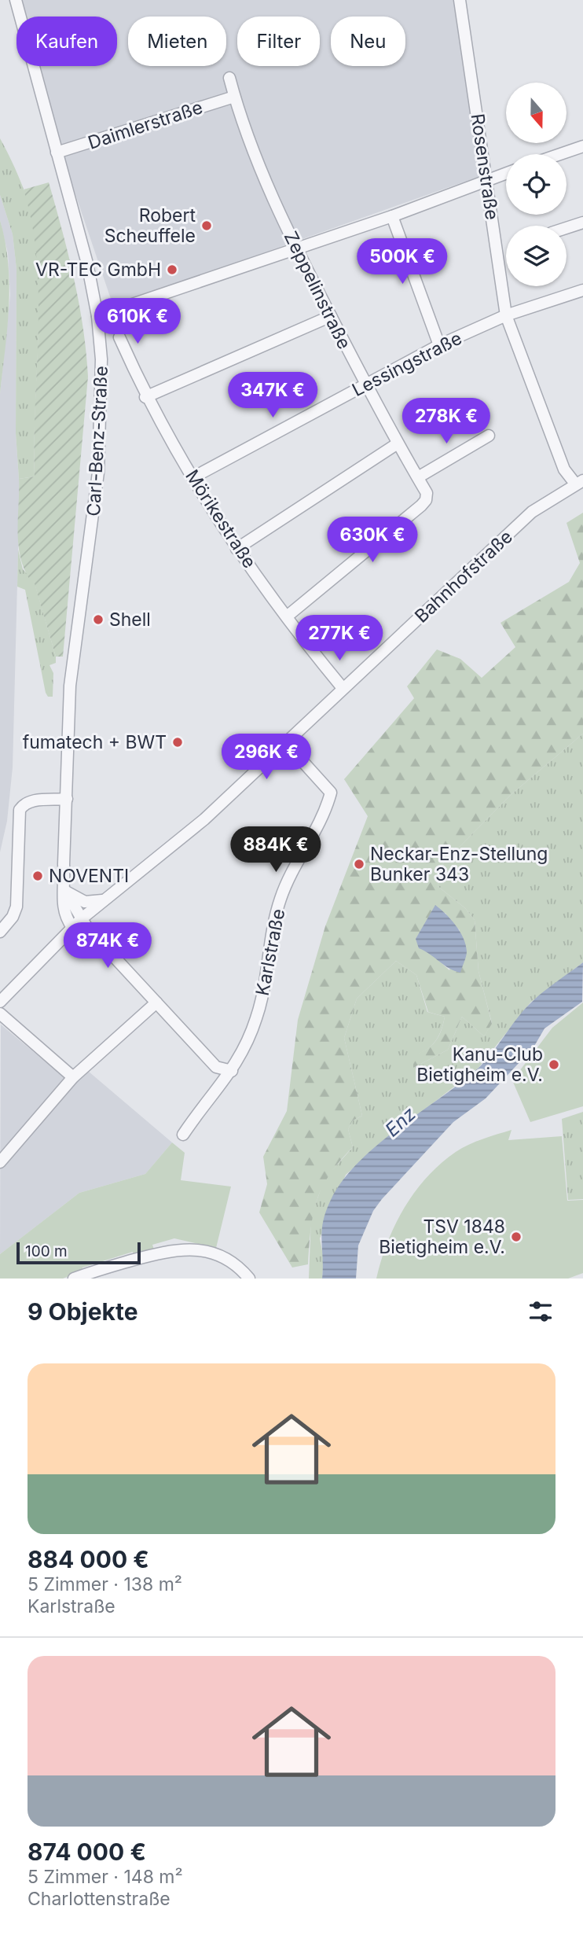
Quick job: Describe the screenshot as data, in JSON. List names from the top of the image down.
{
  "streets": {
    "street": [
      "Daimlerstraße",
      "Rosenstraße",
      "Zeppelinstraße",
      "Lessingstraße",
      "Carl-Benz-Straße",
      "Mörikestraße",
      "Bahnhofstraße",
      "Karlstraße"
    ]
  },
  "crossings": [
    ["Daimlerstraße", "Zeppelinstraße"],
    ["Daimlerstraße", "Carl-Benz-Straße"],
    ["Rosenstraße", "Lessingstraße"],
    ["Rosenstraße", "Bahnhofstraße"],
    ["Zeppelinstraße", "Lessingstraße"],
    ["Zeppelinstraße", "Mörikestraße"],
    ["Lessingstraße", "Mörikestraße"],
    ["Carl-Benz-Straße", "Bahnhofstraße"],
    ["Carl-Benz-Straße", "Karlstraße"],
    ["Mörikestraße", "Bahnhofstraße"],
    ["Bahnhofstraße", "Karlstraße"]
  ],
  "water": ["Enz"],
  "places": [
    "Robert Scheuffele",
    "VR-TEC GmbH",
    "Shell",
    "fumatech + BWT",
    "Neckar-Enz-Stellung Bunker 343",
    "NOVENTI",
    "Kanu-Club Bietigheim e.V.",
    "TSV 1848 Bietigheim e.V."
  ],
  "scale_bar": "100 m",
  "north": "bottom",
  "page": {
    "chip": [
      "Kaufen",
      "Mieten",
      "Filter",
      "Neu"
    ],
    "price": [
      "500K €",
      "610K €",
      "347K €",
      "278K €",
      "630K €",
      "277K €",
      "296K €",
      "884K €",
      "874K €"
    ],
    "scale": "100 m",
    "heading": "9 Objekte",
    "list": [
      {
        "name": "884 000 €",
        "note": "5 Zimmer · 138 m² · Karlstraße"
      },
      {
        "name": "874 000 €",
        "note": "5 Zimmer · 148 m² · Charlottenstraße"
      }
    ]
  }
}
